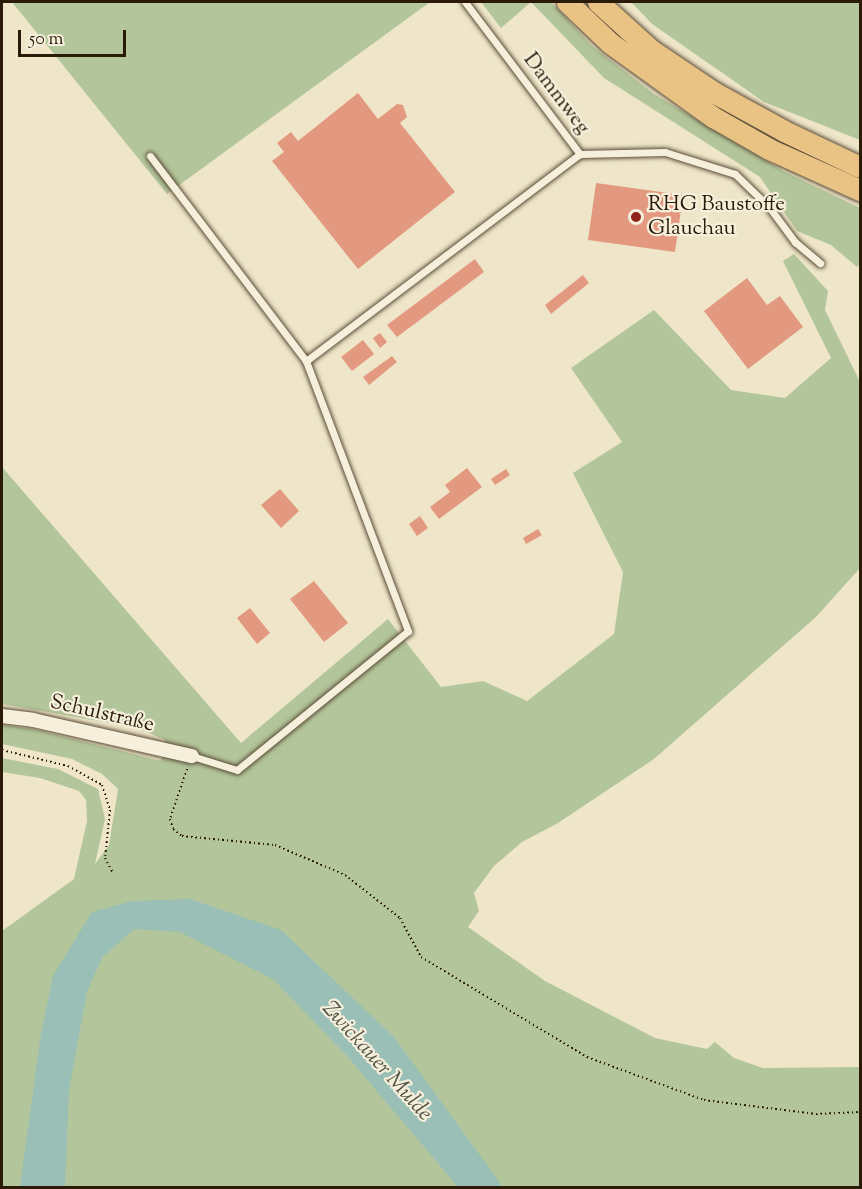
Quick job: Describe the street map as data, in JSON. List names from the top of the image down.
{
  "streets": {
    "street": ["Schulstraße"],
    "lane": ["Dammweg"]
  },
  "water": ["Zwickauer Mulde"],
  "places": ["RHG Baustoffe Glauchau"],
  "scale_bar": "50 m"
}
